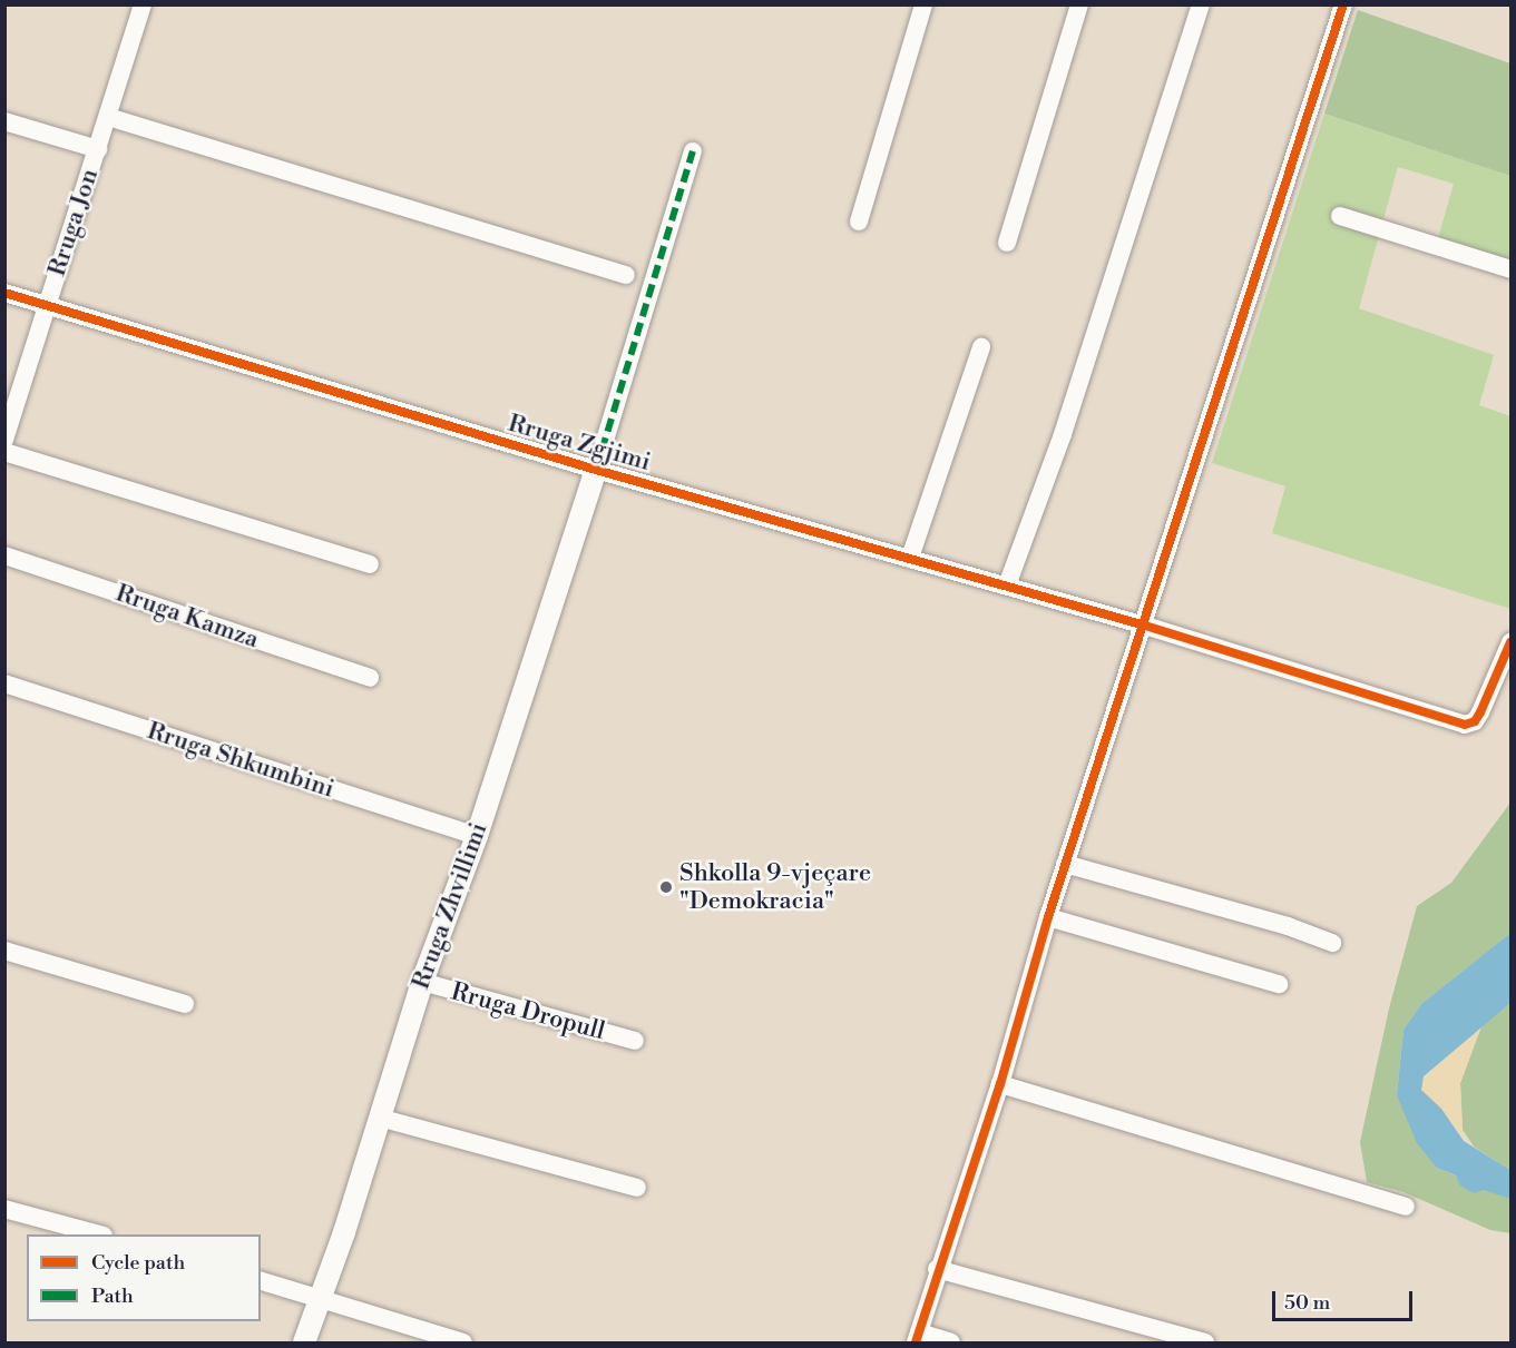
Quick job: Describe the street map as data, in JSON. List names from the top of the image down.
{
  "streets": {
    "street": [
      "Rruga Jon",
      "Rruga Zgjimi",
      "Rruga Kamza",
      "Rruga Shkumbini",
      "Rruga Zhvillimi",
      "Rruga Dropull"
    ]
  },
  "crossings": [
    ["Rruga Jon", "Rruga Zgjimi"],
    ["Rruga Zgjimi", "Rruga Zhvillimi"],
    ["Rruga Shkumbini", "Rruga Zhvillimi"],
    ["Rruga Zhvillimi", "Rruga Dropull"]
  ],
  "places": ["Shkolla 9-vjeçare \"Demokracia\""],
  "legend": ["Cycle path", "Path"],
  "scale_bar": "50 m"
}
